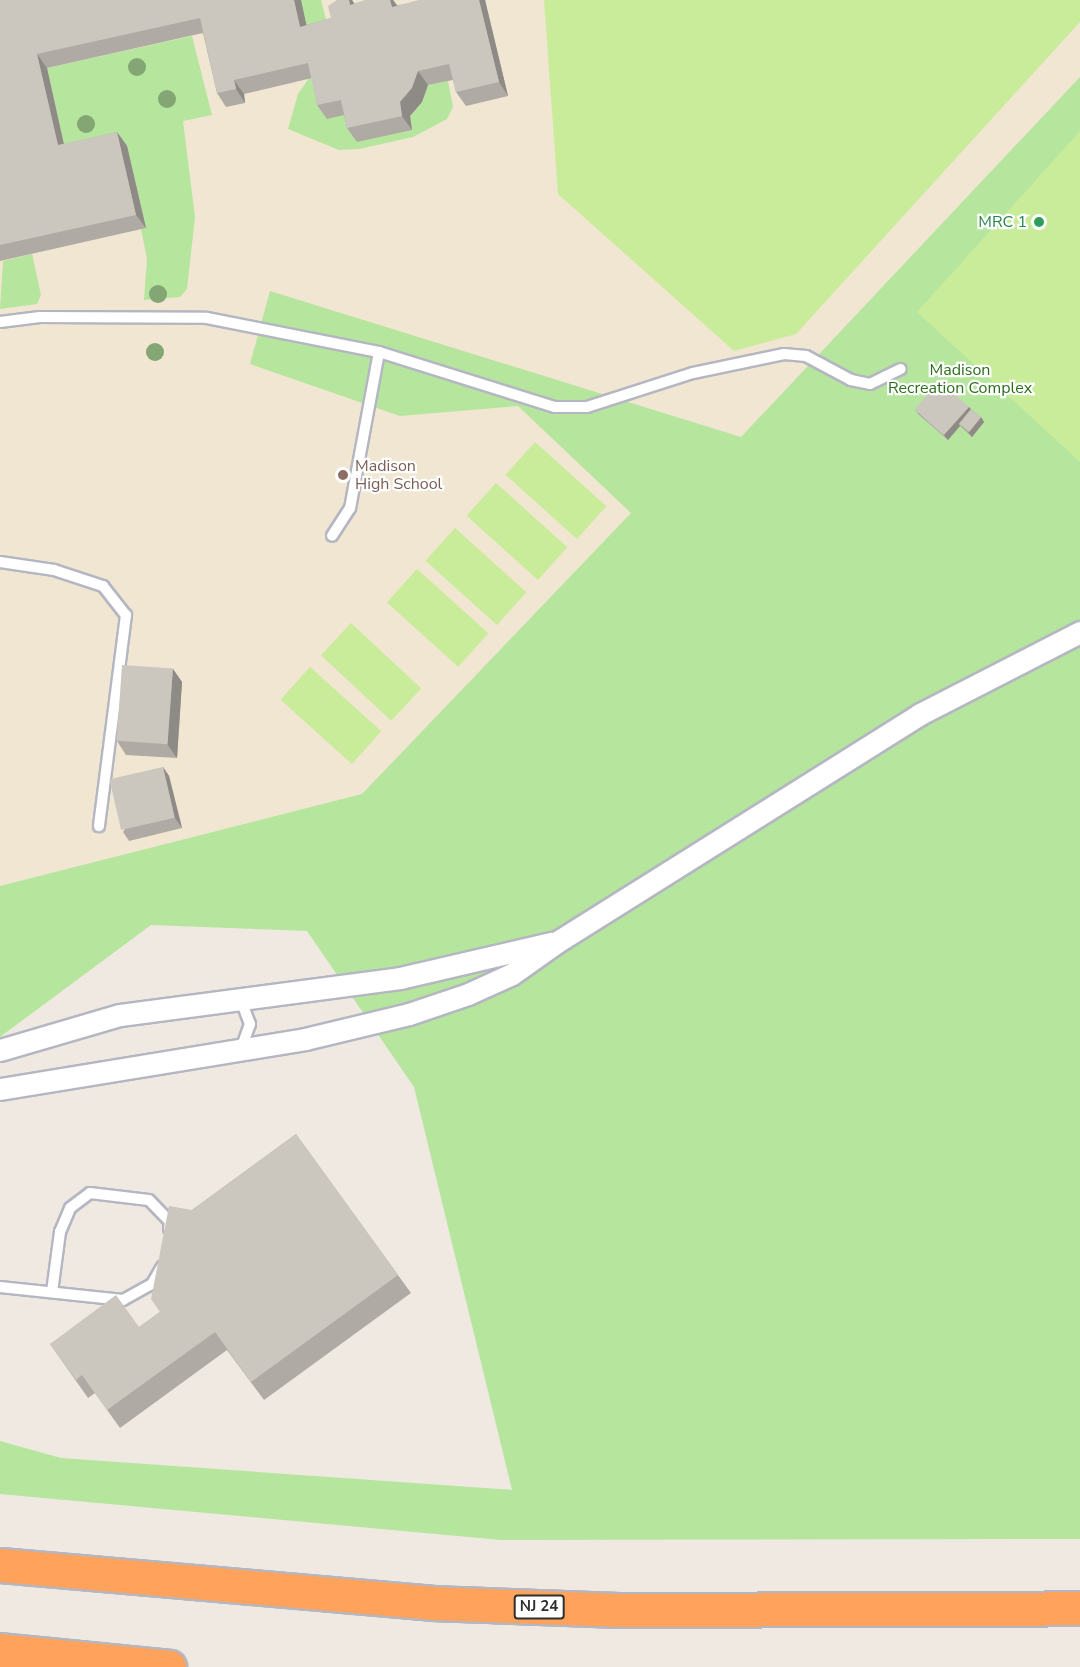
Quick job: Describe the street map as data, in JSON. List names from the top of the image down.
{
  "streets": {
    "highway": ["NJ 24"]
  },
  "parks": ["Madison Recreation Complex"],
  "places": ["MRC 1", "Madison High School"]
}
